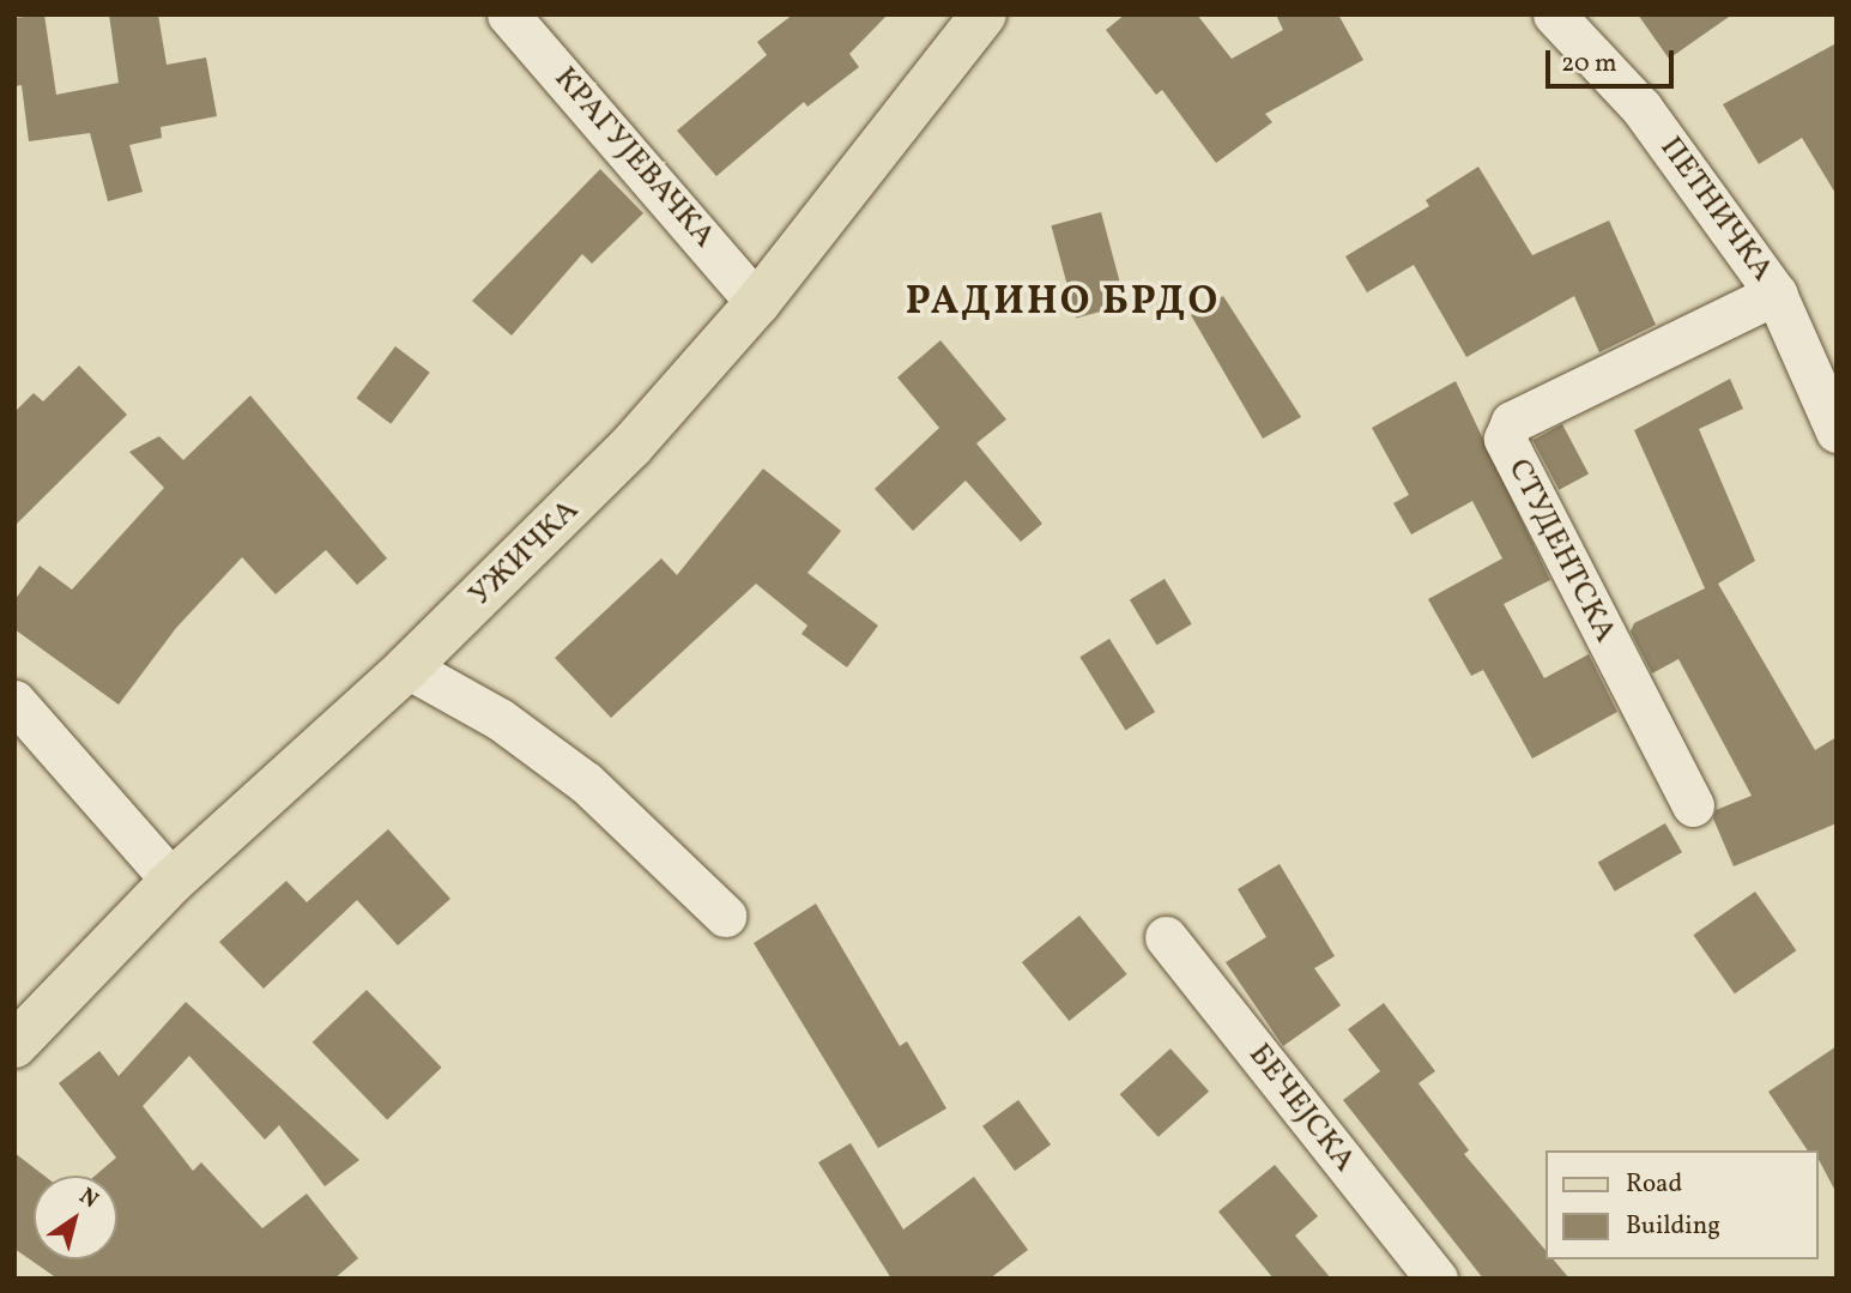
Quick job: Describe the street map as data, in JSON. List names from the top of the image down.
{
  "streets": {
    "main road": ["УЖИЧКА"],
    "street": [
      "КРАГУЈЕВАЧКА",
      "ПЕТНИЧКА",
      "СТУДЕНТСКА",
      "БЕЧЕЈСКА"
    ]
  },
  "crossings": [
    ["КРАГУЈЕВАЧКА", "УЖИЧКА"],
    ["ПЕТНИЧКА", "СТУДЕНТСКА"]
  ],
  "districts": ["РАДИНО БРДО"],
  "legend": ["Road", "Building"],
  "scale_bar": "20 m",
  "north": "top right"
}
